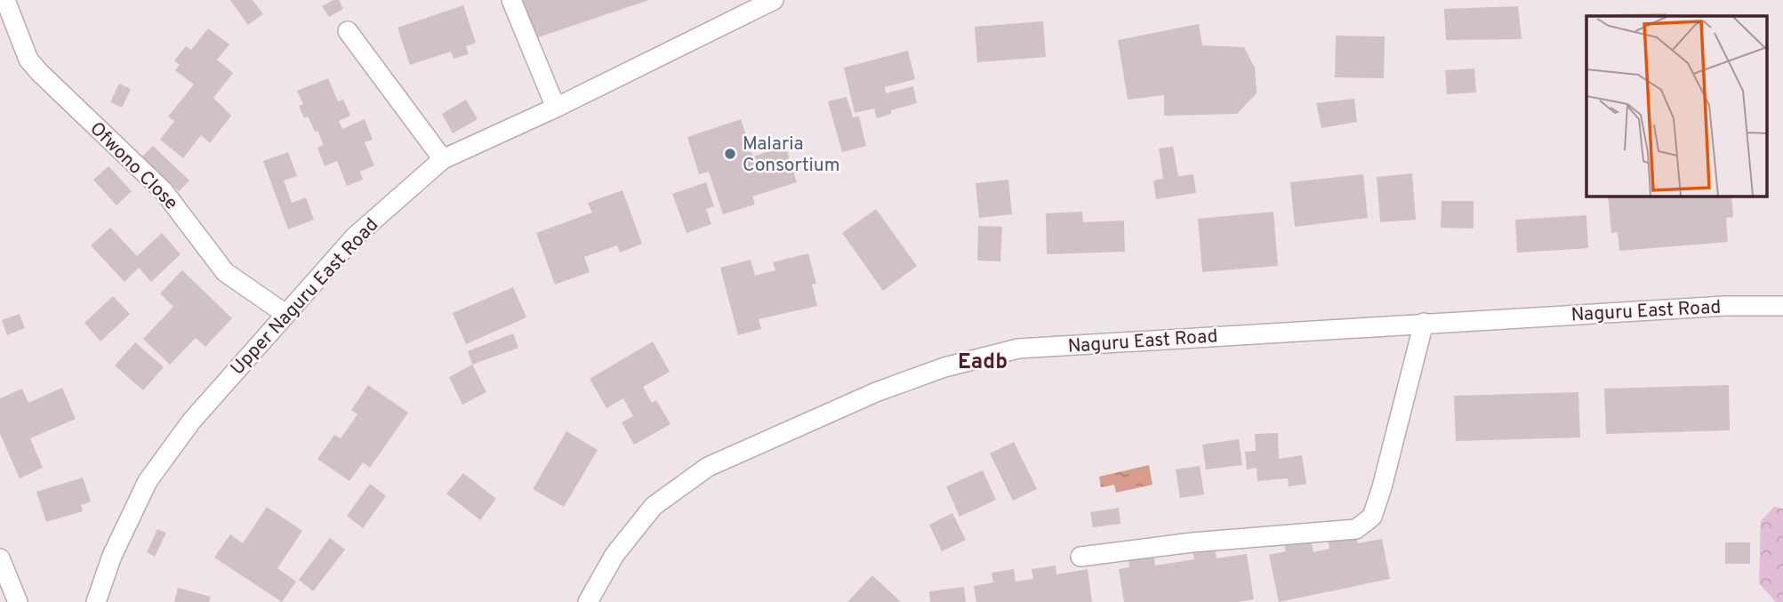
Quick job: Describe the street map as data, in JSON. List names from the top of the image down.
{
  "streets": {
    "street": ["Ofwono Close", "Upper Naguru East Road", "Naguru East Road"]
  },
  "crossings": [
    ["Ofwono Close", "Upper Naguru East Road"]
  ],
  "districts": ["Eadb"],
  "places": ["Malaria Consortium"]
}
